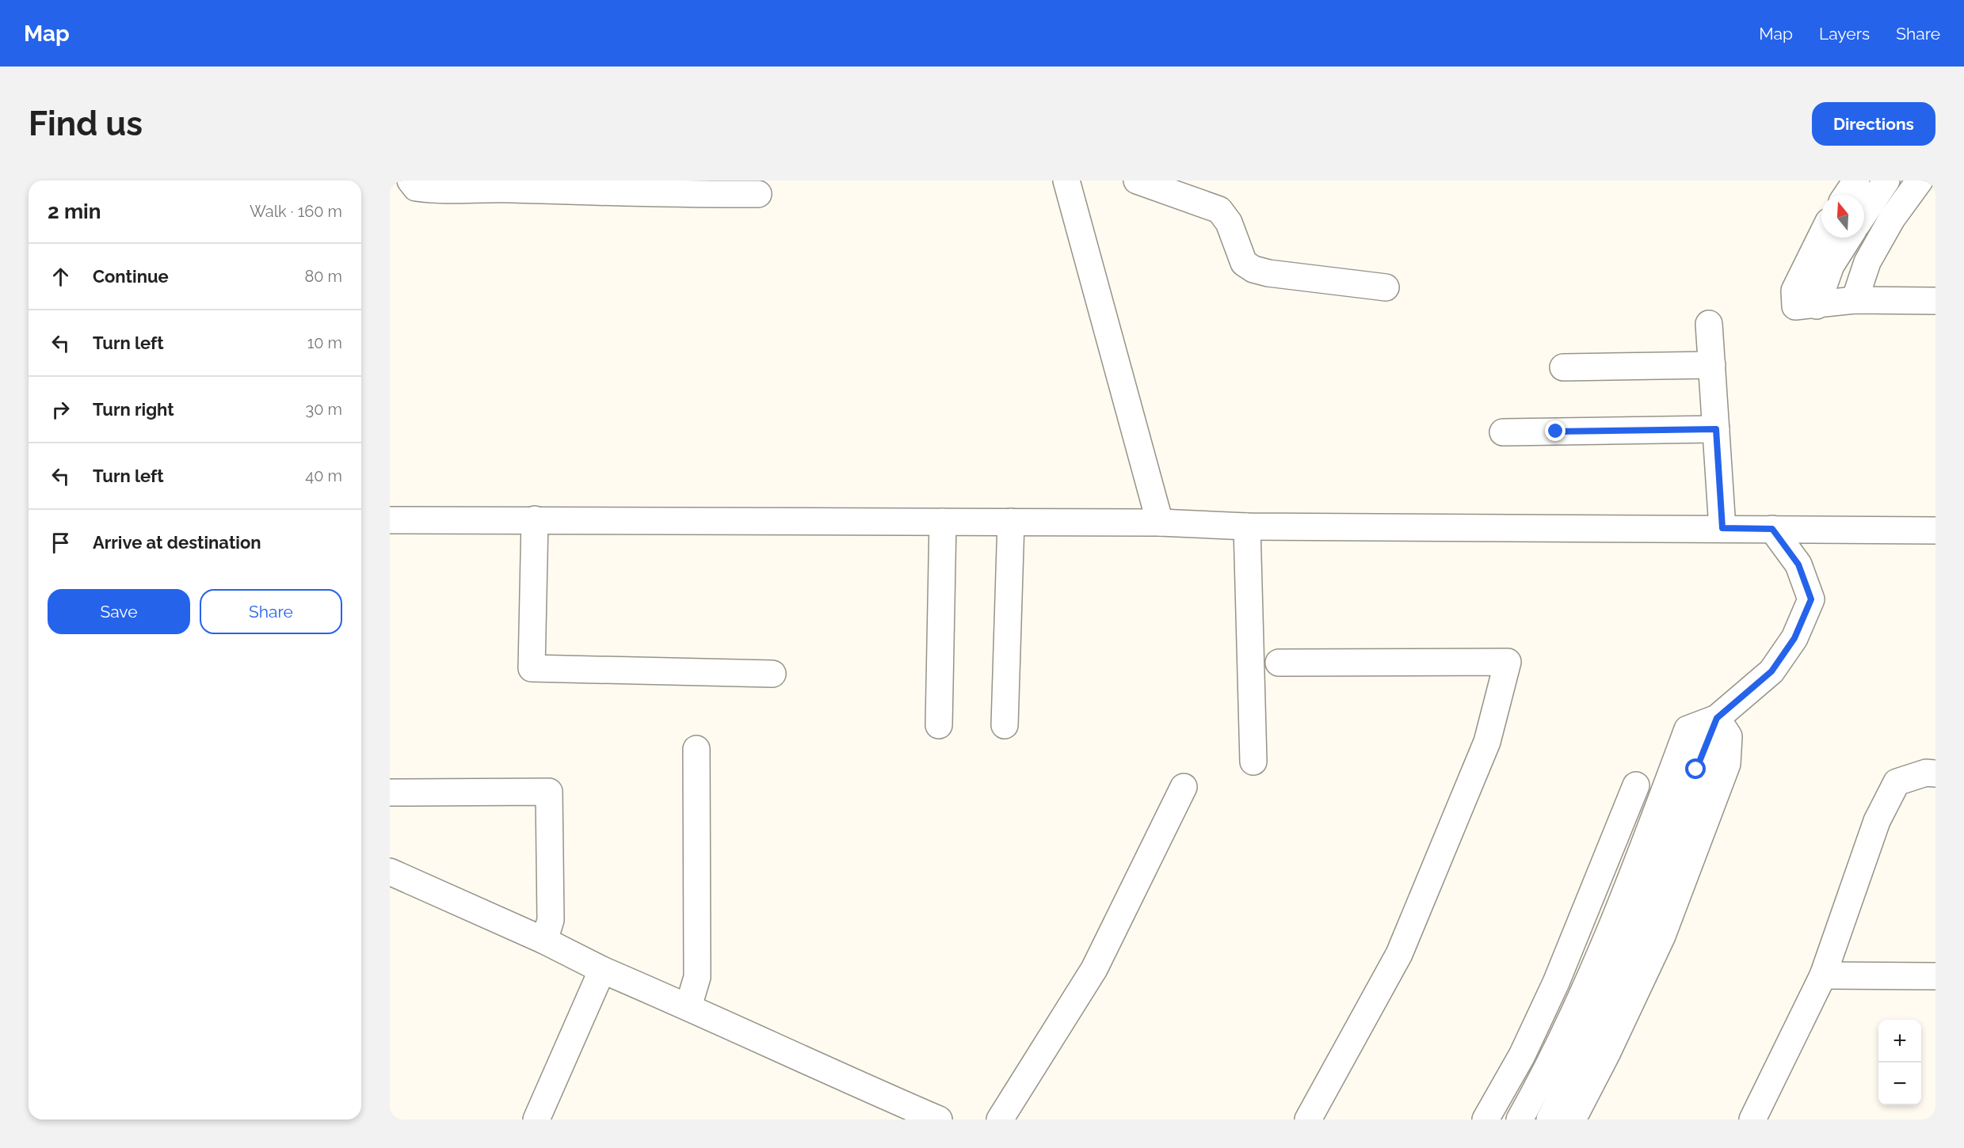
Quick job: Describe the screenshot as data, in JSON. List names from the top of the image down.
{
  "north": "top",
  "page": {
    "header": "Map",
    "nav": ["Map", "Layers", "Share"],
    "buttons": [
      "Directions",
      ["Save", "Share"]
    ],
    "title": "Find us",
    "heading": ["2 min", "Walk · 160 m"],
    "list": [
      ["Continue", "80 m"],
      ["Turn left", "10 m"],
      ["Turn right", "30 m"],
      ["Turn left", "40 m"],
      "Arrive at destination"
    ],
    "map_buttons": ["+", "−"]
  }
}
